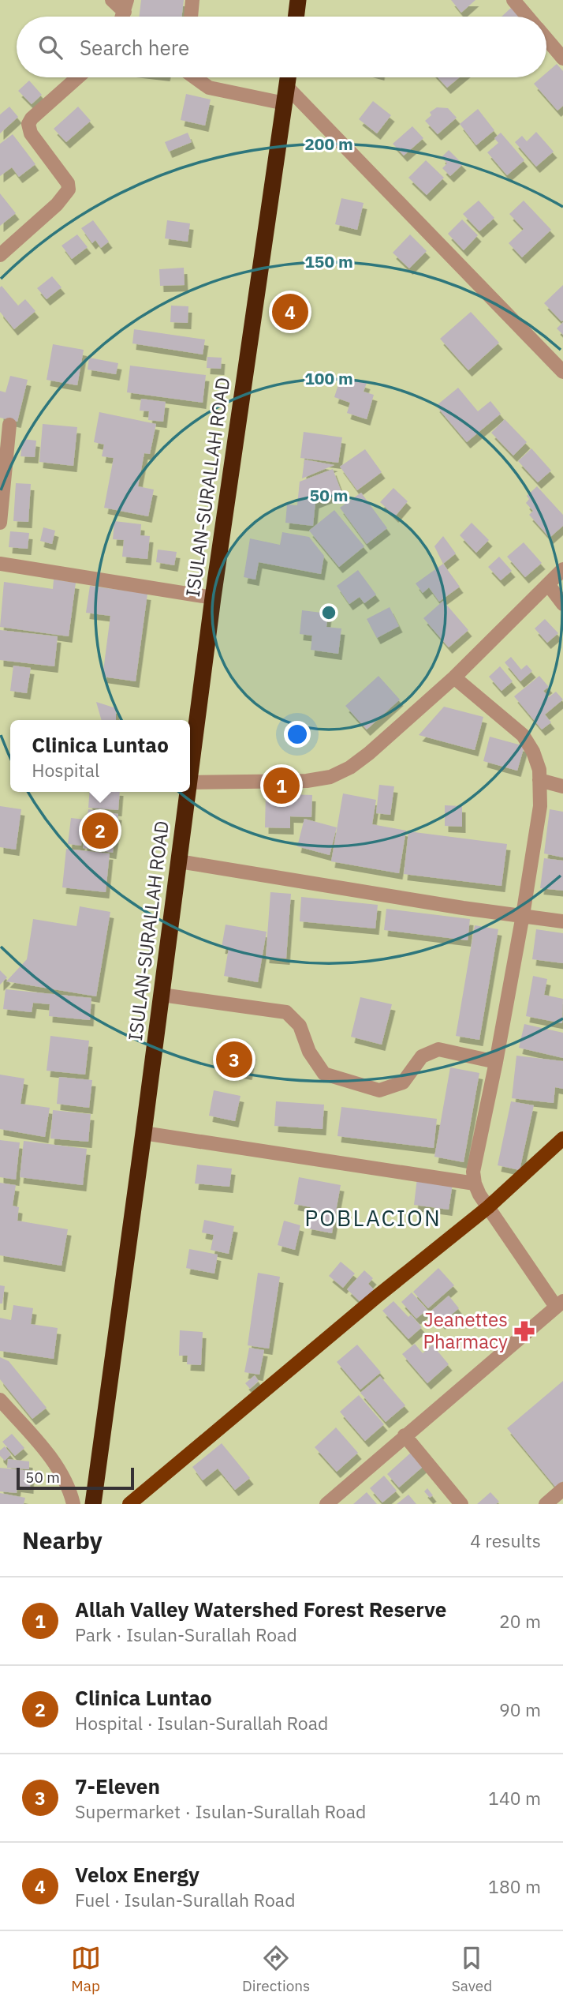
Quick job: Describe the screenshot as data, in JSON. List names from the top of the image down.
{
  "streets": {
    "highway": ["ISULAN-SURALLAH ROAD"]
  },
  "districts": ["POBLACION"],
  "places": {
    "pharmacy": ["Jeanettes Pharmacy"]
  },
  "scale_bar": "50 m",
  "page": {
    "search": "Search here",
    "pins": [
      "4",
      "1",
      "2",
      "3"
    ],
    "popup": ["Clinica Luntao", "Hospital"],
    "scale": "50 m",
    "heading": ["Nearby", "4 results"],
    "list": [
      {
        "mark": "1",
        "name": "Allah Valley Watershed Forest Reserve",
        "note": "Park · Isulan-Surallah Road",
        "value": "20 m"
      },
      {
        "mark": "2",
        "name": "Clinica Luntao",
        "note": "Hospital · Isulan-Surallah Road",
        "value": "90 m"
      },
      {
        "mark": "3",
        "name": "7-Eleven",
        "note": "Supermarket · Isulan-Surallah Road",
        "value": "140 m"
      },
      {
        "mark": "4",
        "name": "Velox Energy",
        "note": "Fuel · Isulan-Surallah Road",
        "value": "180 m"
      }
    ],
    "nav": ["Map", "Directions", "Saved"]
  },
  "rings": [
    "200 m",
    "150 m",
    "100 m",
    "50 m"
  ]
}
